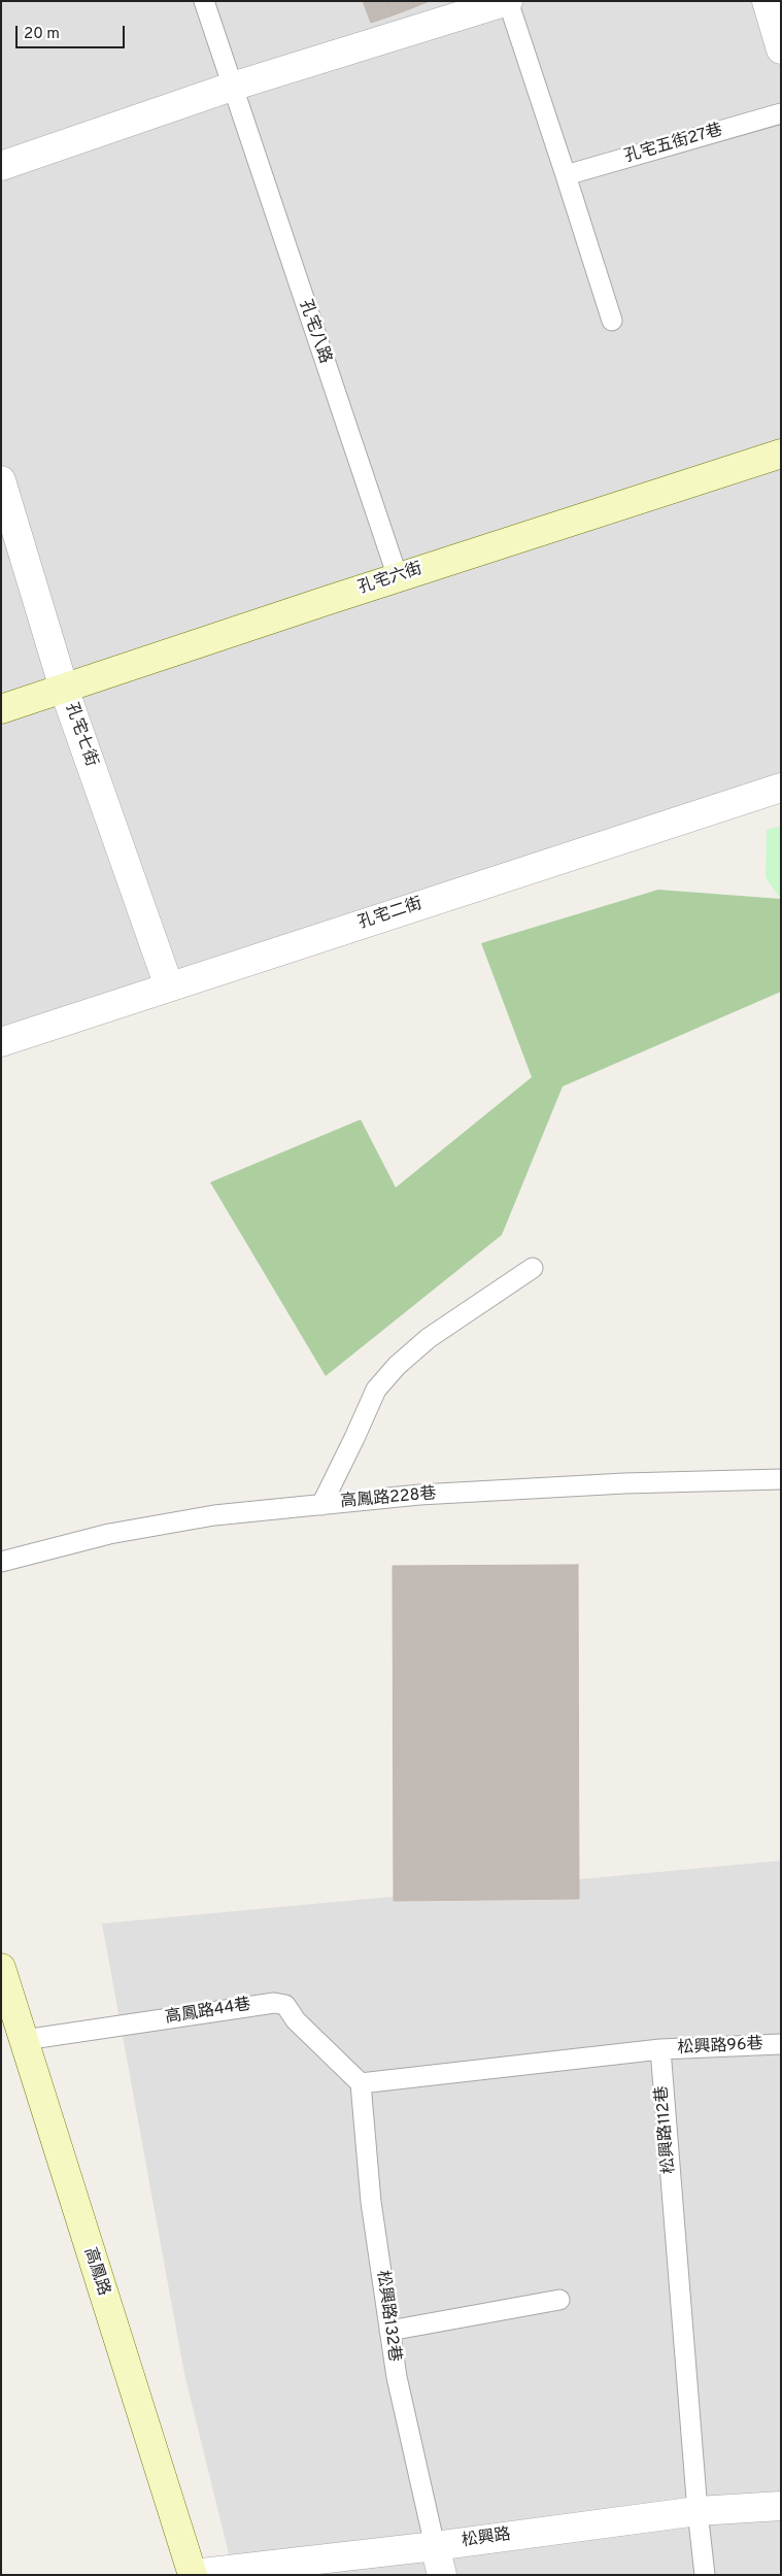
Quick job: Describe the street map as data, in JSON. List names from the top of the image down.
{
  "streets": {
    "street": [
      "孔宅六街",
      "孔宅七街",
      "孔宅二街",
      "高鳳路",
      "松興路"
    ],
    "lane": [
      "孔宅五街27巷",
      "孔宅八路",
      "高鳳路228巷",
      "高鳳路44巷",
      "松興路96巷",
      "松興路112巷",
      "松興路132巷"
    ]
  },
  "crossings": [
    ["孔宅八路", "孔宅六街"],
    ["孔宅六街", "孔宅七街"],
    ["孔宅七街", "孔宅二街"],
    ["高鳳路44巷", "高鳳路"],
    ["高鳳路44巷", "松興路132巷"],
    ["松興路96巷", "松興路112巷"],
    ["松興路112巷", "松興路"],
    ["高鳳路", "松興路"],
    ["松興路132巷", "松興路"]
  ],
  "scale_bar": "20 m"
}
